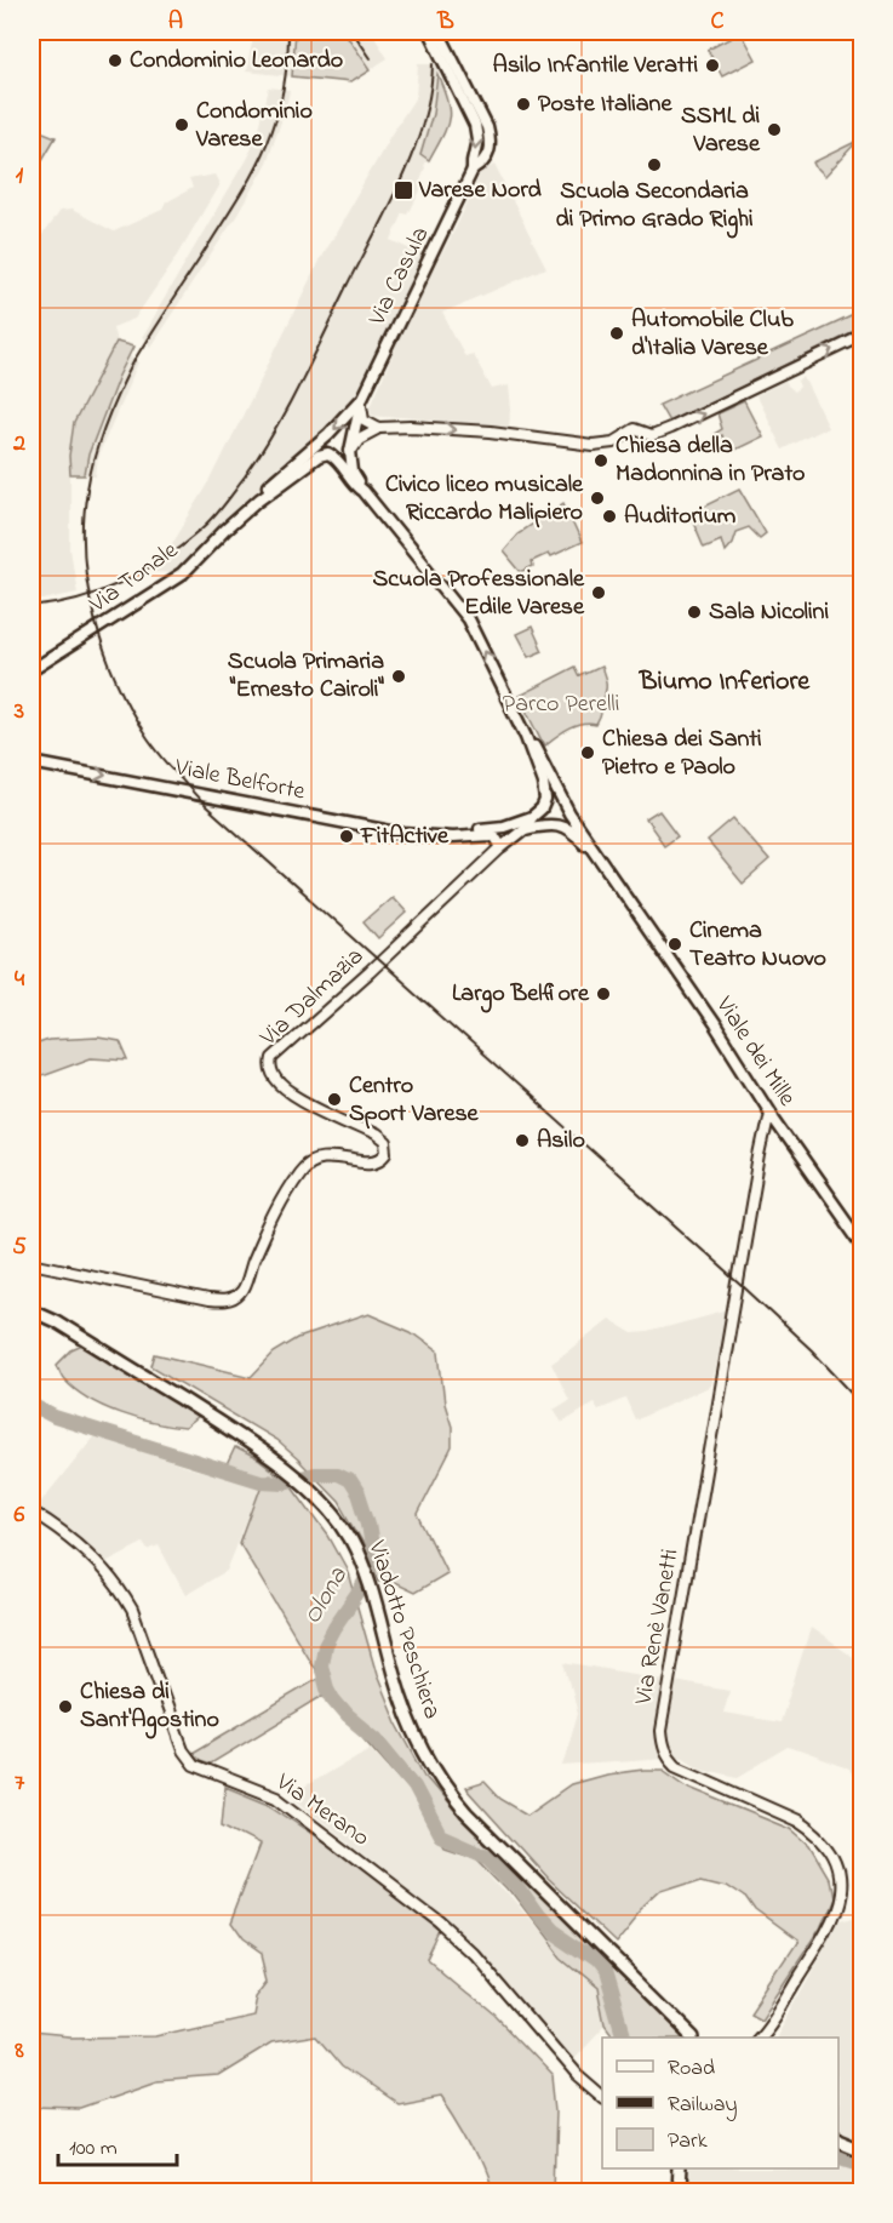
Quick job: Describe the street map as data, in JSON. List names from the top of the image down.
{
  "streets": {
    "main road": [
      "Via Casula",
      "Via Tonale",
      "Viale Belforte",
      "Viale dei Mille",
      "Viadotto Peschiera"
    ],
    "street": ["Via Dalmazia", "Via Renè Vanetti", "Via Merano"]
  },
  "crossings": [
    ["Via Casula", "Via Tonale"],
    ["Viale dei Mille", "Via Renè Vanetti"]
  ],
  "one_way": ["Viale Belforte"],
  "districts": ["Biumo Inferiore"],
  "water": ["Olona"],
  "parks": ["Parco Perelli"],
  "places": {
    "other": [
      "Condominio Leonardo",
      "Asilo Infantile Veratti",
      "Poste Italiane",
      "Condominio Varese",
      "SSML di Varese",
      "Scuola Secondaria di Primo Grado Righi",
      "Automobile Club d'Italia Varese",
      "Chiesa della Madonnina in Prato",
      "Civico liceo musicale Riccardo Malipiero",
      "Auditorium",
      "Scuola Professionale Edile Varese",
      "Sala Nicolini",
      "Scuola Primaria \"Ernesto Cairoli\"",
      "Chiesa dei Santi Pietro e Paolo",
      "FitActive",
      "Cinema Teatro Nuovo",
      "Largo Belfiore",
      "Centro Sport Varese",
      "Asilo",
      "Chiesa di Sant'Agostino"
    ],
    "transit": ["Varese Nord"]
  },
  "legend": ["Road", "Railway", "Park"],
  "scale_bar": "100 m",
  "grid": {
    "columns": ["A", "B", "C"],
    "rows": [
      "1",
      "2",
      "3",
      "4",
      "5",
      "6",
      "7",
      "8"
    ]
  }
}
